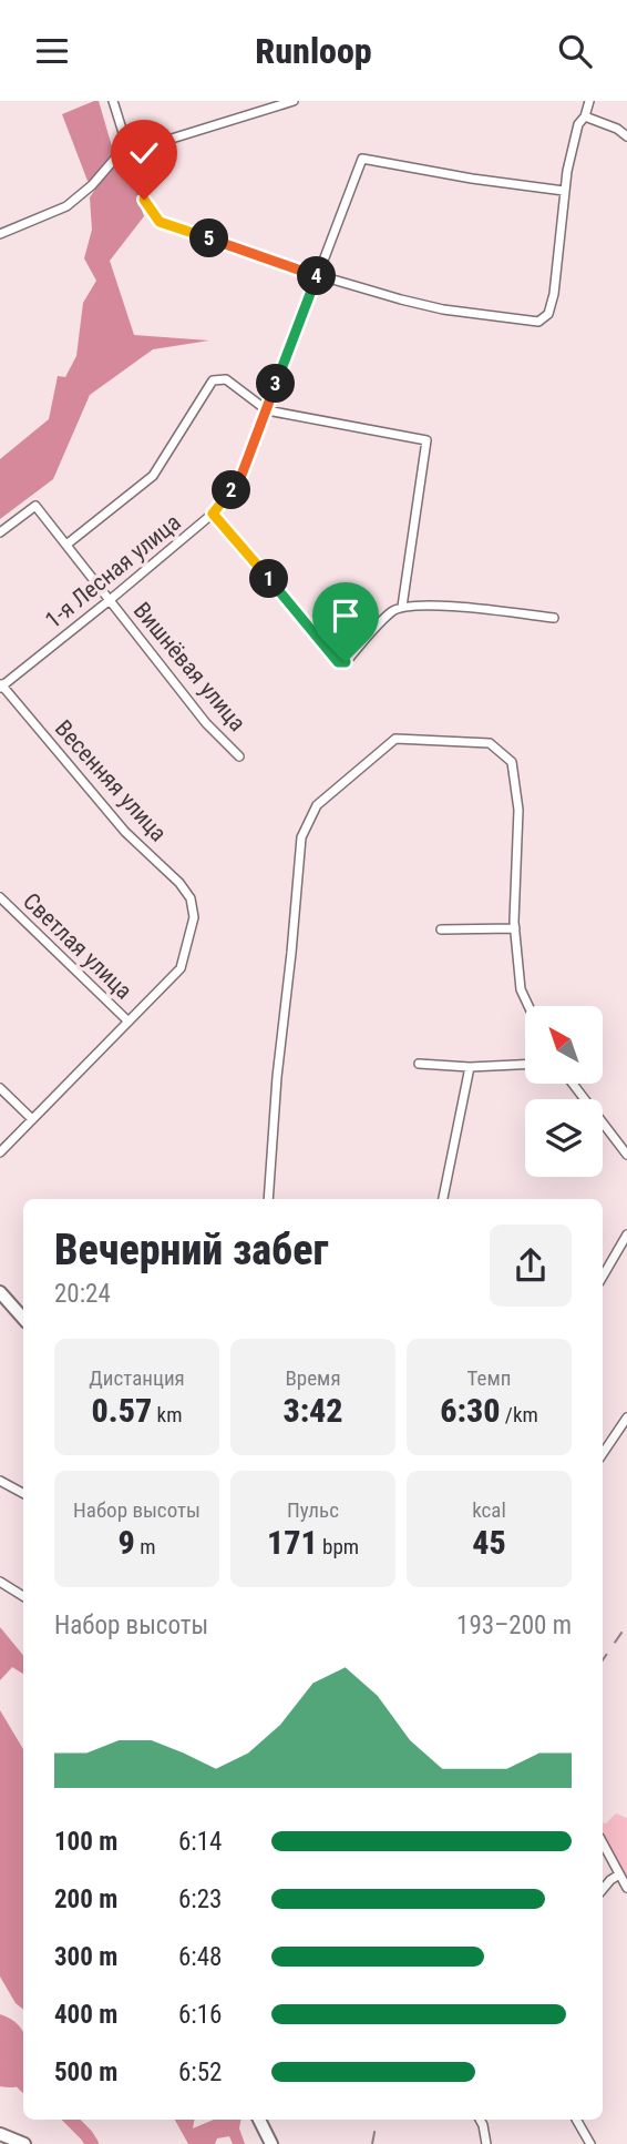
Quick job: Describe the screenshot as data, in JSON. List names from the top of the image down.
{
  "streets": {
    "street": [
      "1-я Лесная улица",
      "Вишнёвая улица",
      "Весенняя улица",
      "Светлая улица"
    ]
  },
  "crossings": [
    ["1-я Лесная улица", "Вишнёвая улица"],
    ["1-я Лесная улица", "Весенняя улица"],
    ["Весенняя улица", "Светлая улица"]
  ],
  "north": "top left",
  "page": {
    "header": "Runloop",
    "pins": [
      "5",
      "4",
      "3",
      "2",
      "1"
    ],
    "heading": ["Вечерний забег", "20:24"],
    "stats": [
      ["Дистанция", "0.57 km"],
      ["Время", "3:42"],
      ["Темп", "6:30 /km"],
      ["Набор высоты", "9 m"],
      ["Пульс", "171 bpm"],
      ["kcal", "45"]
    ],
    "chart": ["Набор высоты", "193–200 m"],
    "list": [
      {
        "name": "100 m",
        "note": "6:14"
      },
      {
        "name": "200 m",
        "note": "6:23"
      },
      {
        "name": "300 m",
        "note": "6:48"
      },
      {
        "name": "400 m",
        "note": "6:16"
      },
      {
        "name": "500 m",
        "note": "6:52"
      }
    ]
  }
}
